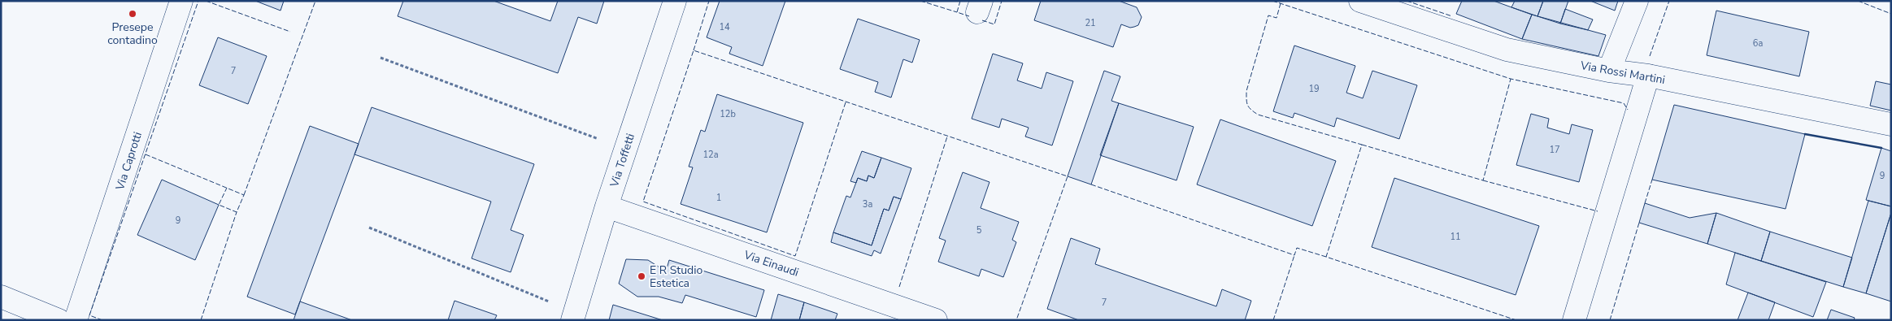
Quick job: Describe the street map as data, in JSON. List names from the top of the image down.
{
  "streets": {
    "street": [
      "Via Rossi Martini",
      "Via Toffetti",
      "Via Caprotti",
      "Via Einaudi"
    ]
  },
  "crossings": [
    ["Via Toffetti", "Via Einaudi"]
  ],
  "places": ["Presepe contadino", "E R Studio Estetica"],
  "house_numbers": [
    "21",
    "14",
    "6a",
    "7",
    "19",
    "12b",
    "17",
    "12a",
    "9",
    "1",
    "3a",
    "9",
    "5",
    "11",
    "7"
  ]
}
